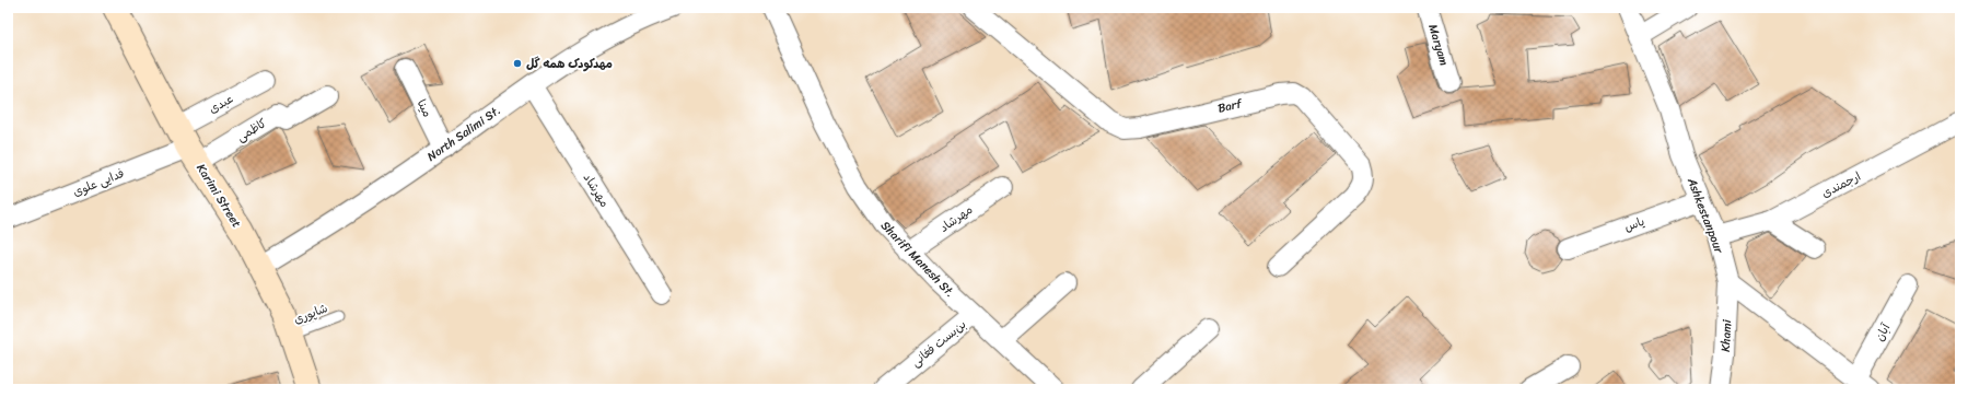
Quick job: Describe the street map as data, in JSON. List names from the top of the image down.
{
  "streets": {
    "main road": ["Karimi Street"],
    "street": [
      "Maryam",
      "عبدی",
      "Barf",
      "مینا",
      "کاظمی",
      "North Salimi St.",
      "فدایی علوی",
      "ارجمندی",
      "مهرشاد",
      "Ashkestanpour",
      "یاس",
      "Sharifi Manesh St.",
      "آبان",
      "Khami",
      "بن‌بست فغانی"
    ],
    "lane": ["شاپوری"]
  },
  "crossings": [
    ["عبدی", "کاظمی"],
    ["عبدی", "فدایی علوی"],
    ["عبدی", "Karimi Street"],
    ["مینا", "North Salimi St."],
    ["کاظمی", "فدایی علوی"],
    ["کاظمی", "Karimi Street"],
    ["North Salimi St.", "مهرشاد"],
    ["North Salimi St.", "Karimi Street"],
    ["فدایی علوی", "Karimi Street"],
    ["ارجمندی", "Ashkestanpour"],
    ["مهرشاد", "Sharifi Manesh St."],
    ["Karimi Street", "شاپوری"],
    ["Ashkestanpour", "یاس"],
    ["Ashkestanpour", "Khami"],
    ["Sharifi Manesh St.", "بن‌بست فغانی"]
  ],
  "places": ["مهدکودک همه گل"]
}
